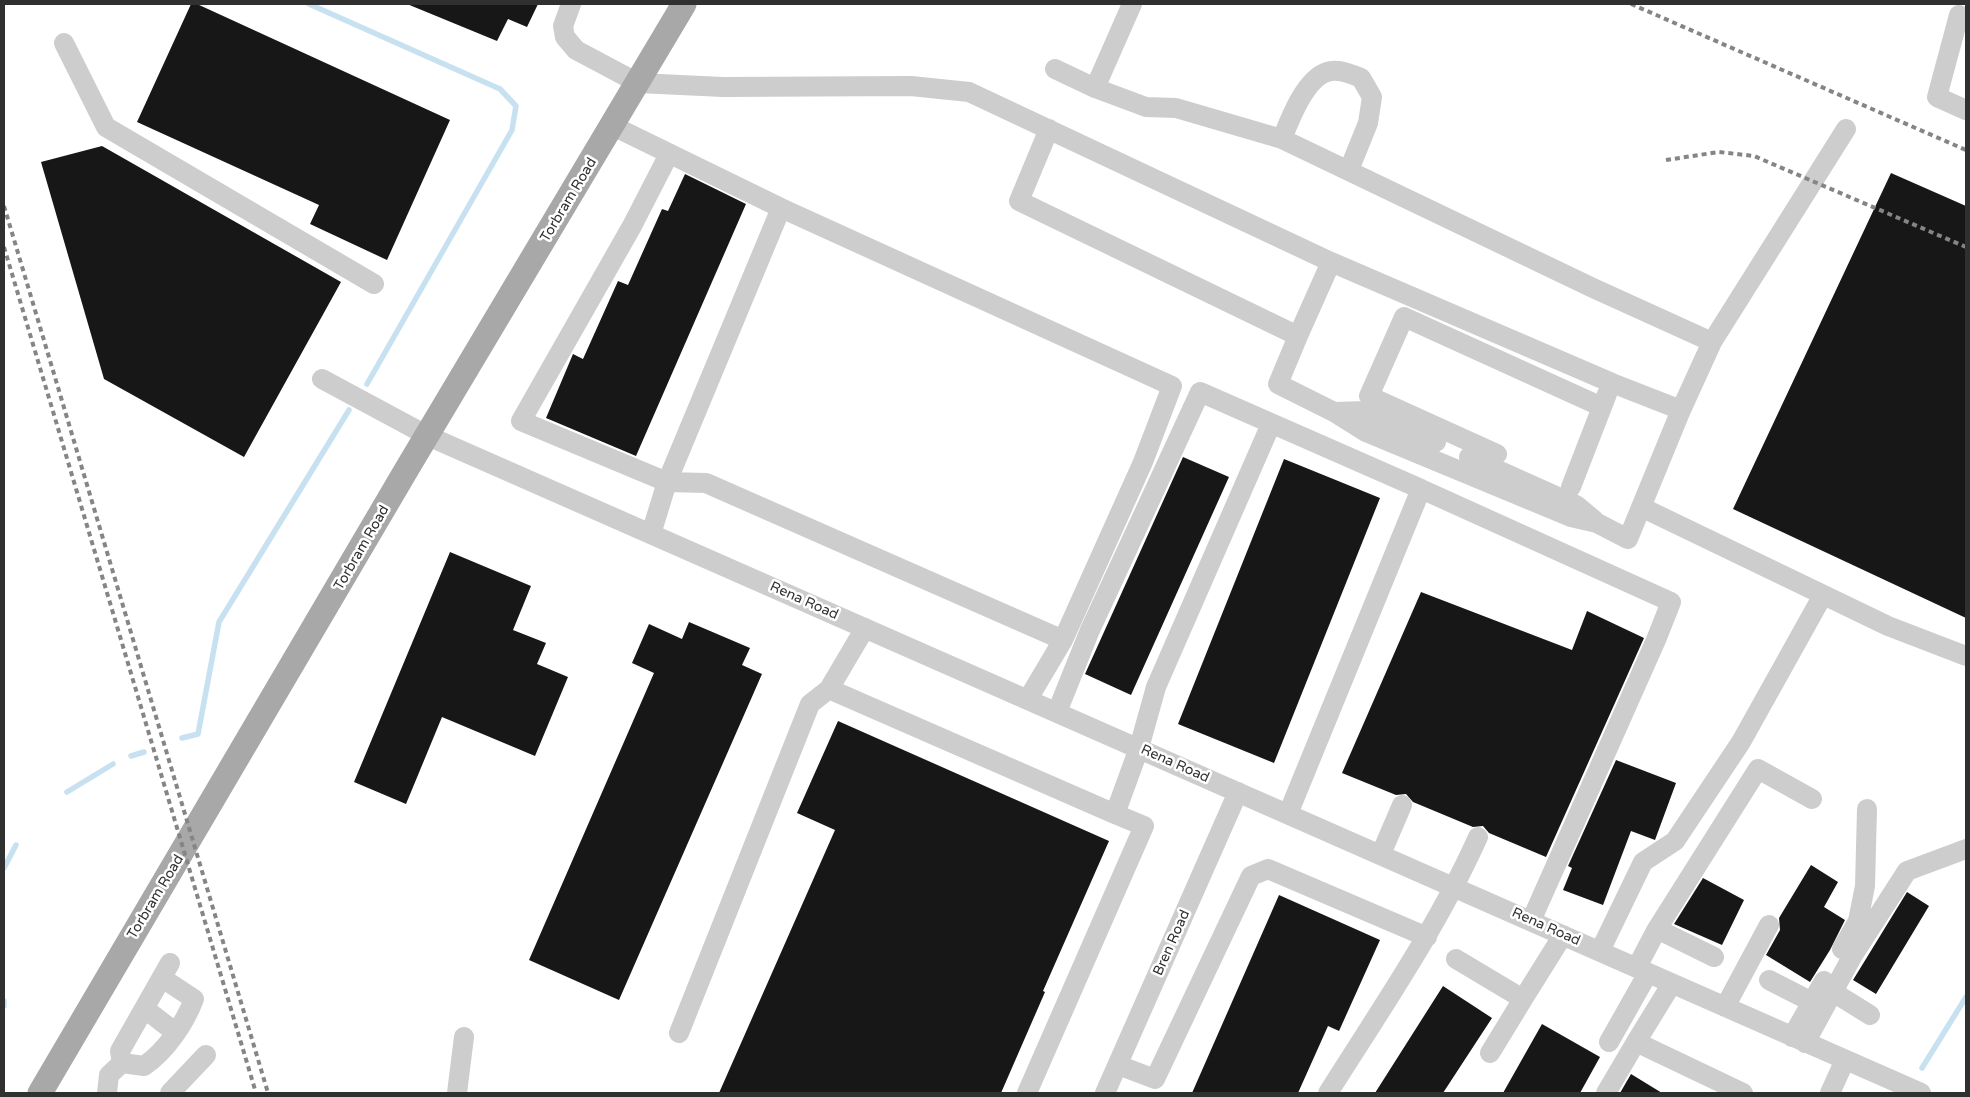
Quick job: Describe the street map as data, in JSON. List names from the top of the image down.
{
  "streets": {
    "main road": ["Torbram Road"],
    "street": ["Rena Road", "Bren Road"]
  },
  "crossings": [
    ["Torbram Road", "Rena Road"],
    ["Rena Road", "Bren Road"]
  ]
}
